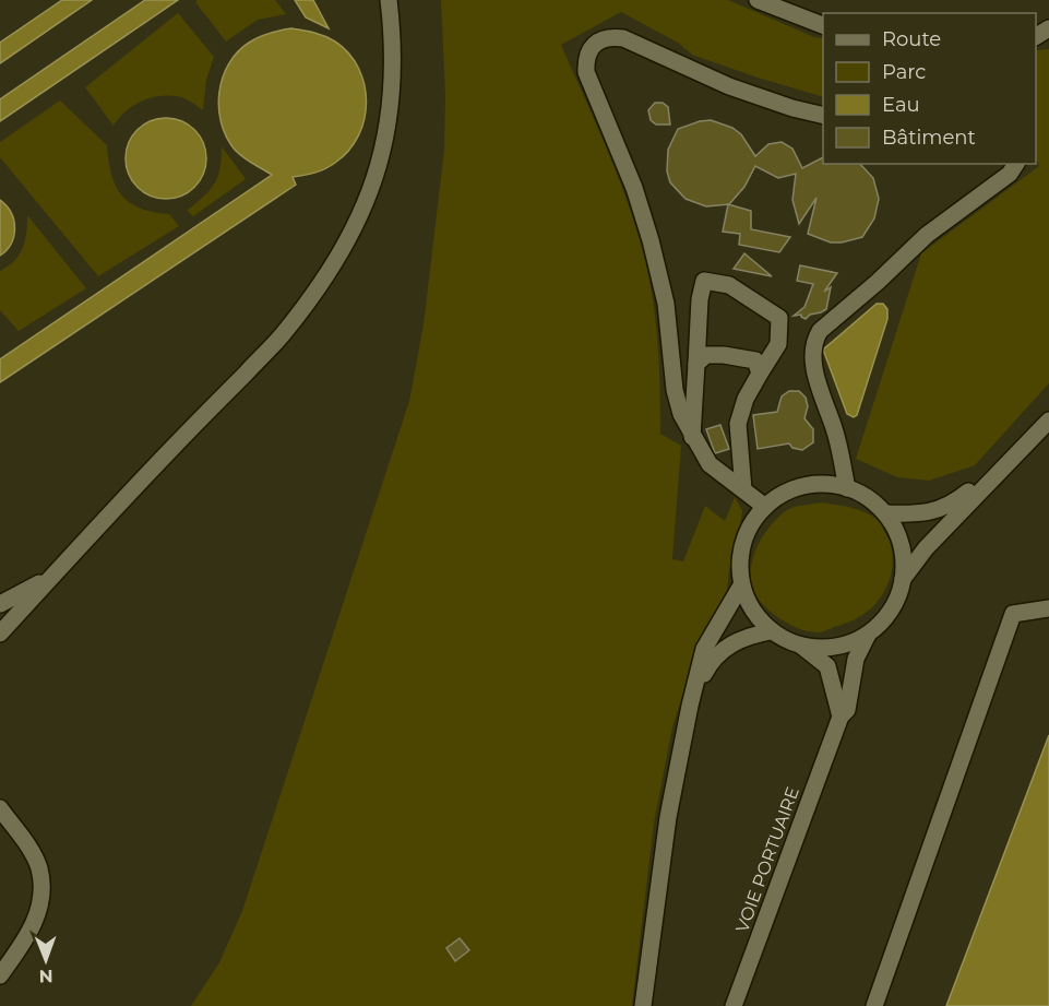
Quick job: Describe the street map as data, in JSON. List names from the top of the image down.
{
  "streets": {
    "street": ["VOIE PORTUAIRE"]
  },
  "legend": [
    "Route",
    "Parc",
    "Eau",
    "Bâtiment"
  ],
  "north": "bottom"
}
